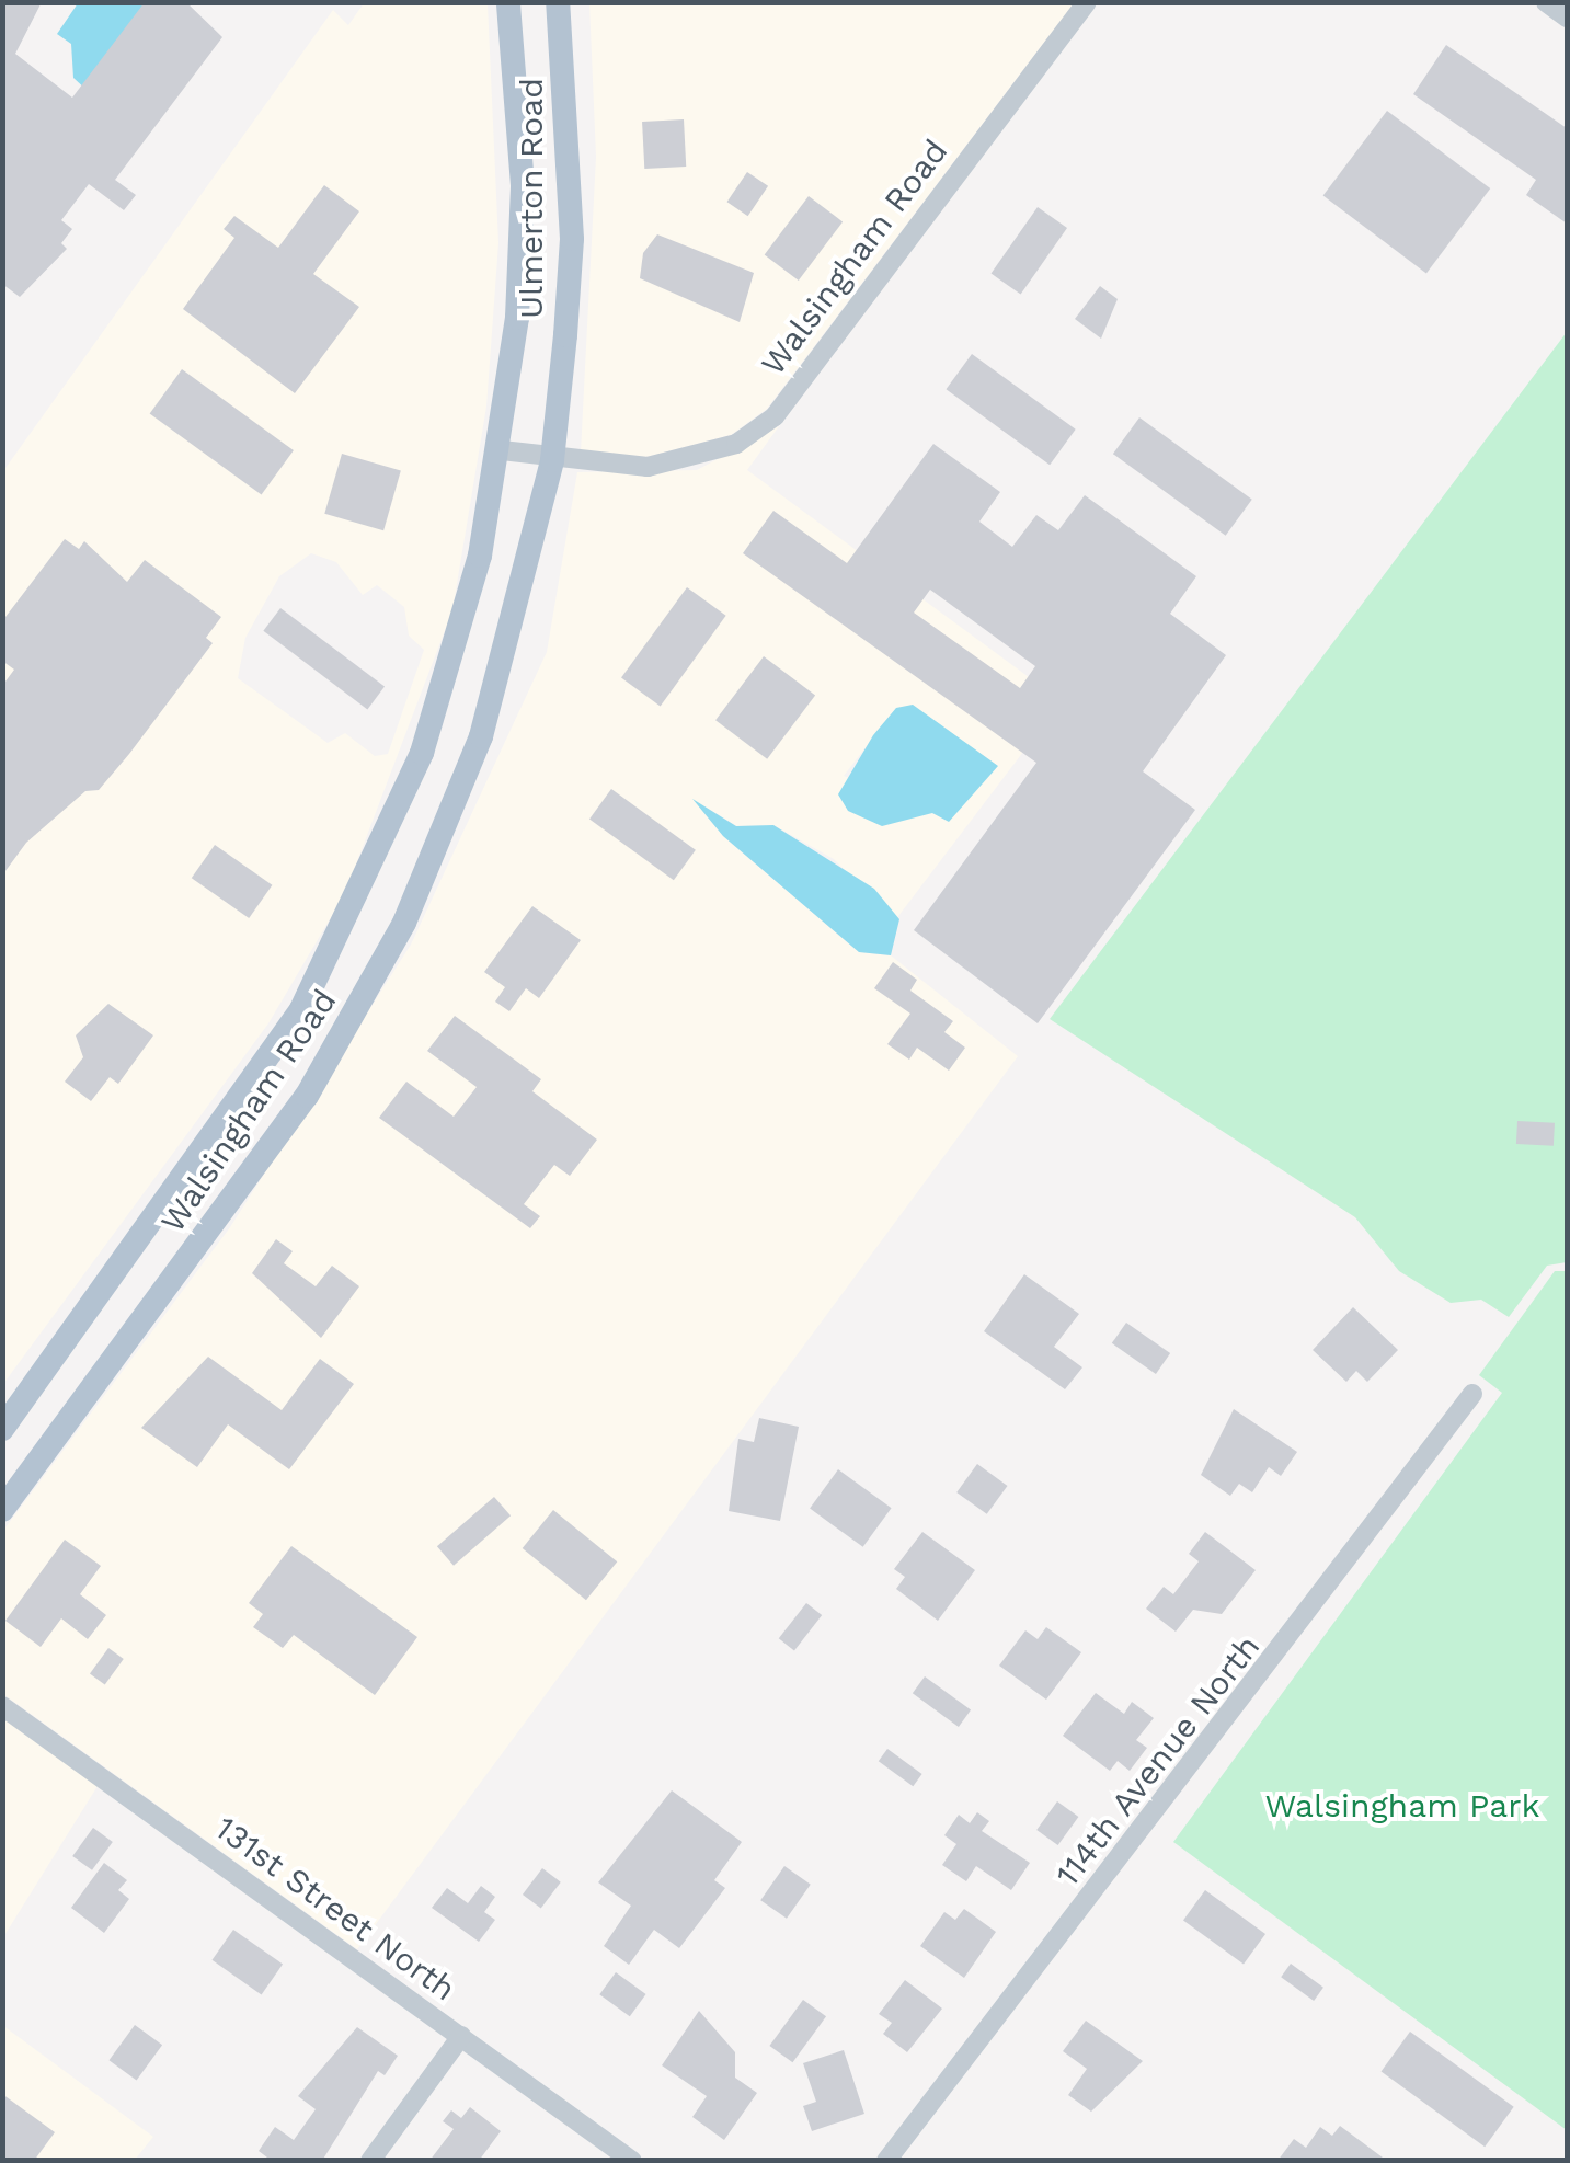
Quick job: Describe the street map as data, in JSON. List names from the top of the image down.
{
  "streets": {
    "main road": ["Ulmerton Road", "Walsingham Road"],
    "street": ["114th Avenue North", "131st Street North"]
  },
  "crossings": [
    ["Ulmerton Road", "Walsingham Road"]
  ],
  "parks": ["Walsingham Park"]
}
